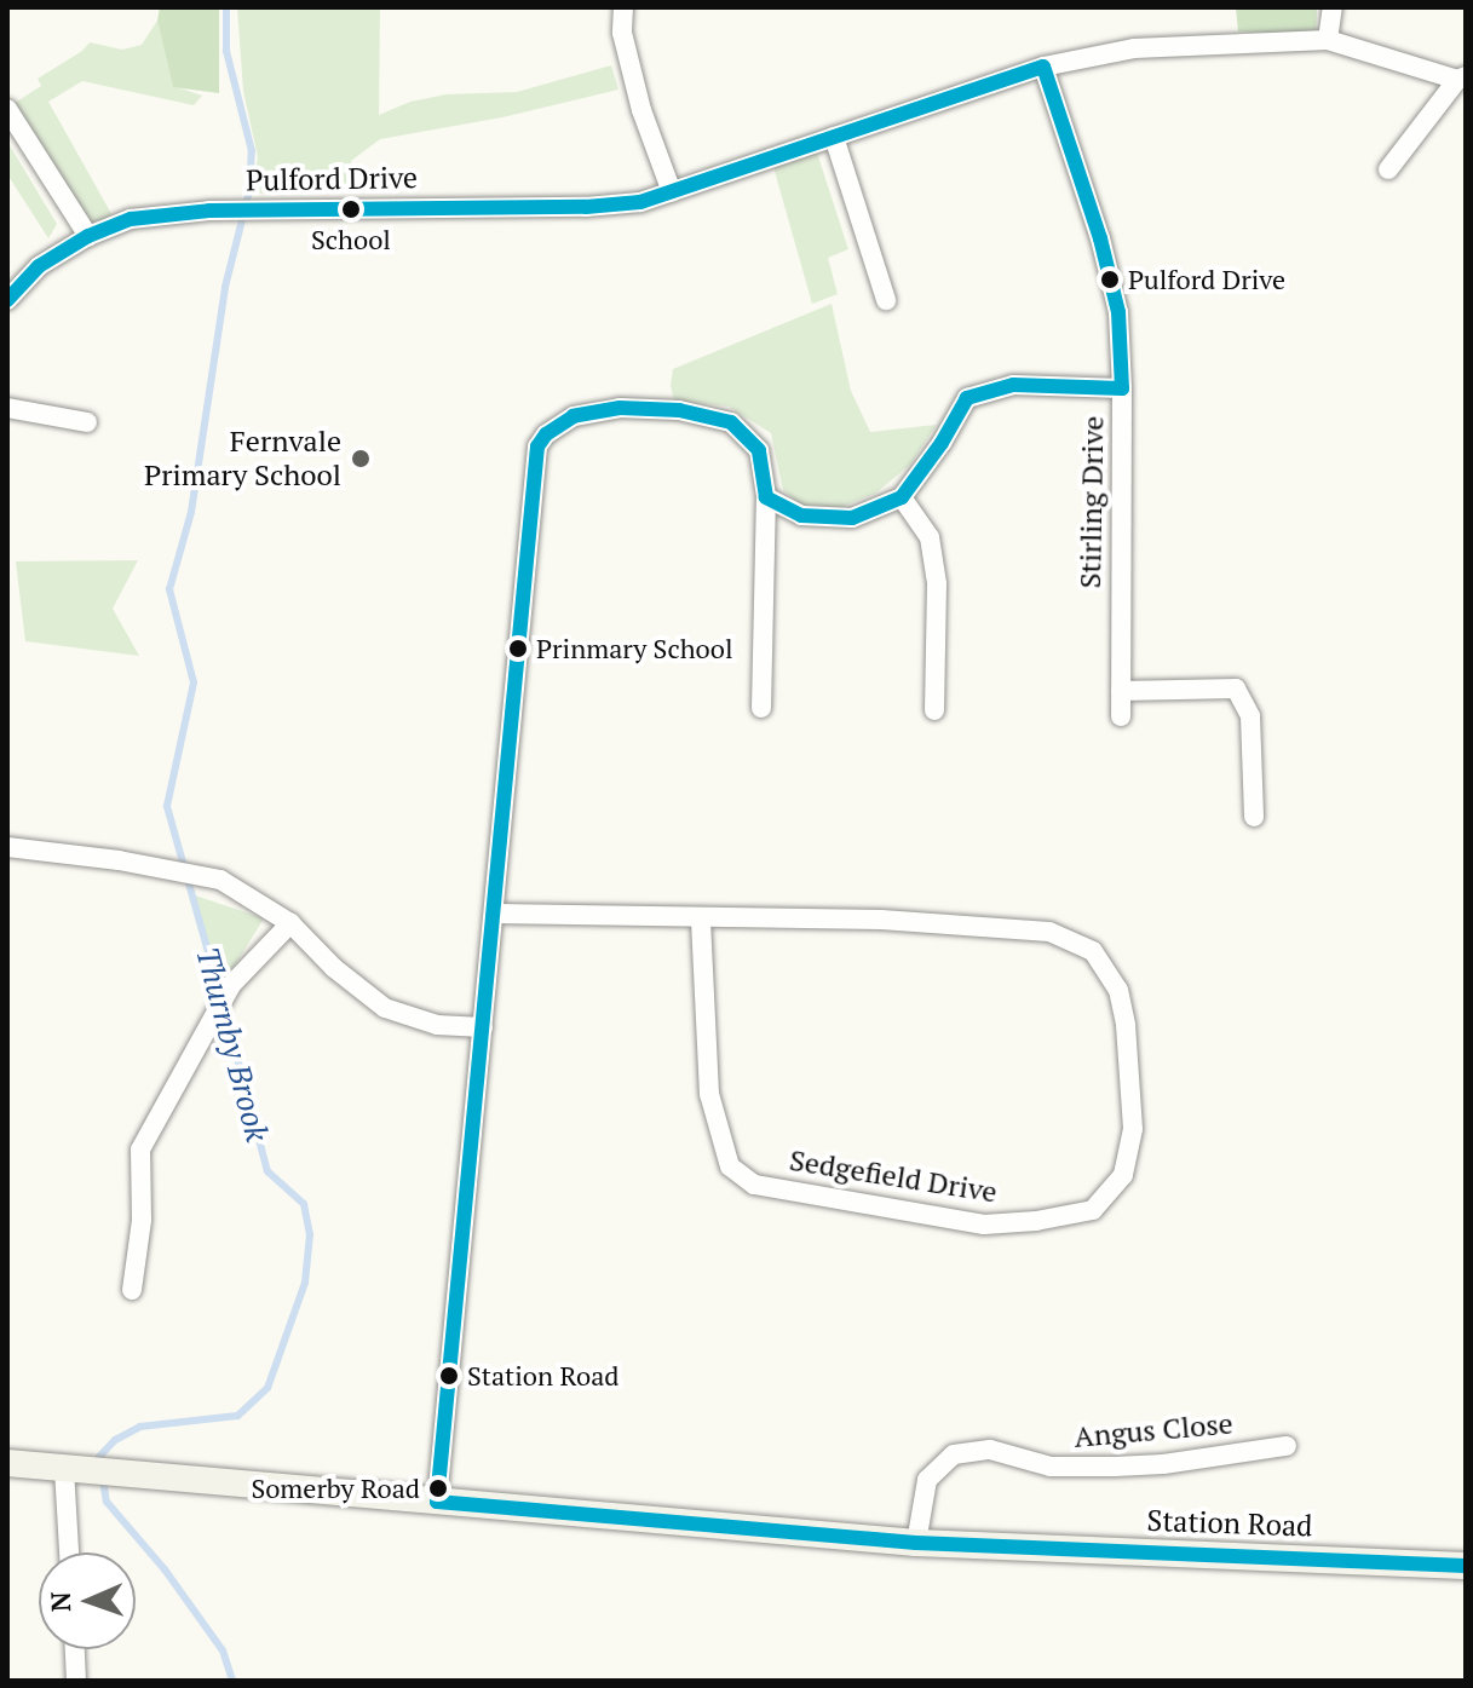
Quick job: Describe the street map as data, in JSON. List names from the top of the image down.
{
  "streets": {
    "street": [
      "Pulford Drive",
      "Stirling Drive",
      "Sedgefield Drive",
      "Angus Close",
      "Station Road"
    ]
  },
  "crossings": [
    ["Pulford Drive", "Stirling Drive"],
    ["Angus Close", "Station Road"]
  ],
  "water": ["Thurnby Brook"],
  "places": [
    "School",
    "Pulford Drive",
    "Fernvale Primary School",
    "Prinmary School",
    "Station Road",
    "Somerby Road"
  ],
  "north": "left"
}
